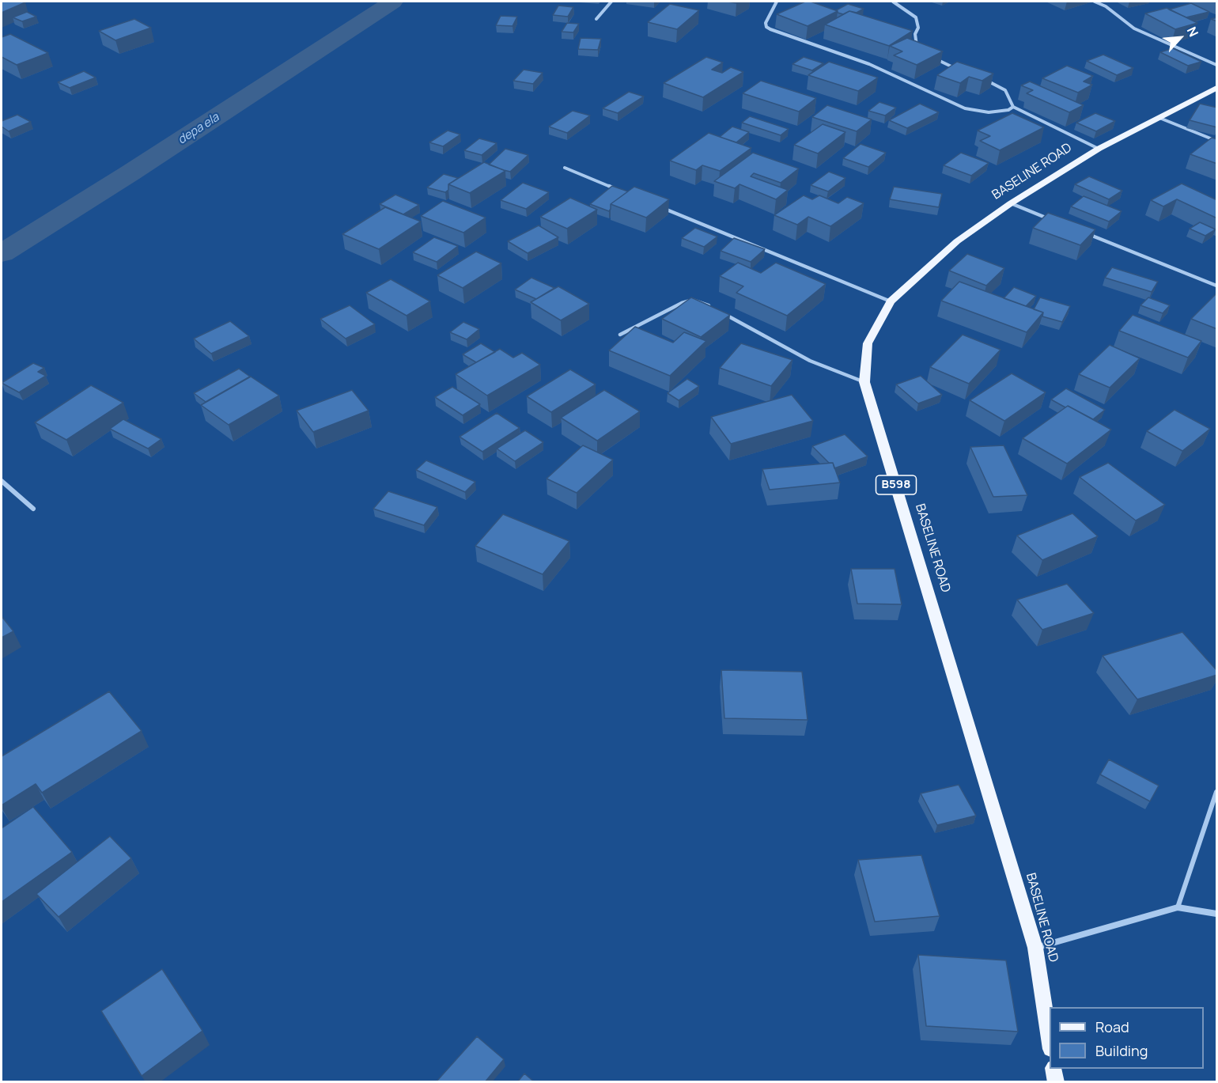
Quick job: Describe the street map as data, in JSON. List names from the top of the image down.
{
  "streets": {
    "main road": ["BASELINE ROAD", "B598"]
  },
  "water": ["depa ela"],
  "legend": ["Road", "Building"],
  "north": "top right"
}
